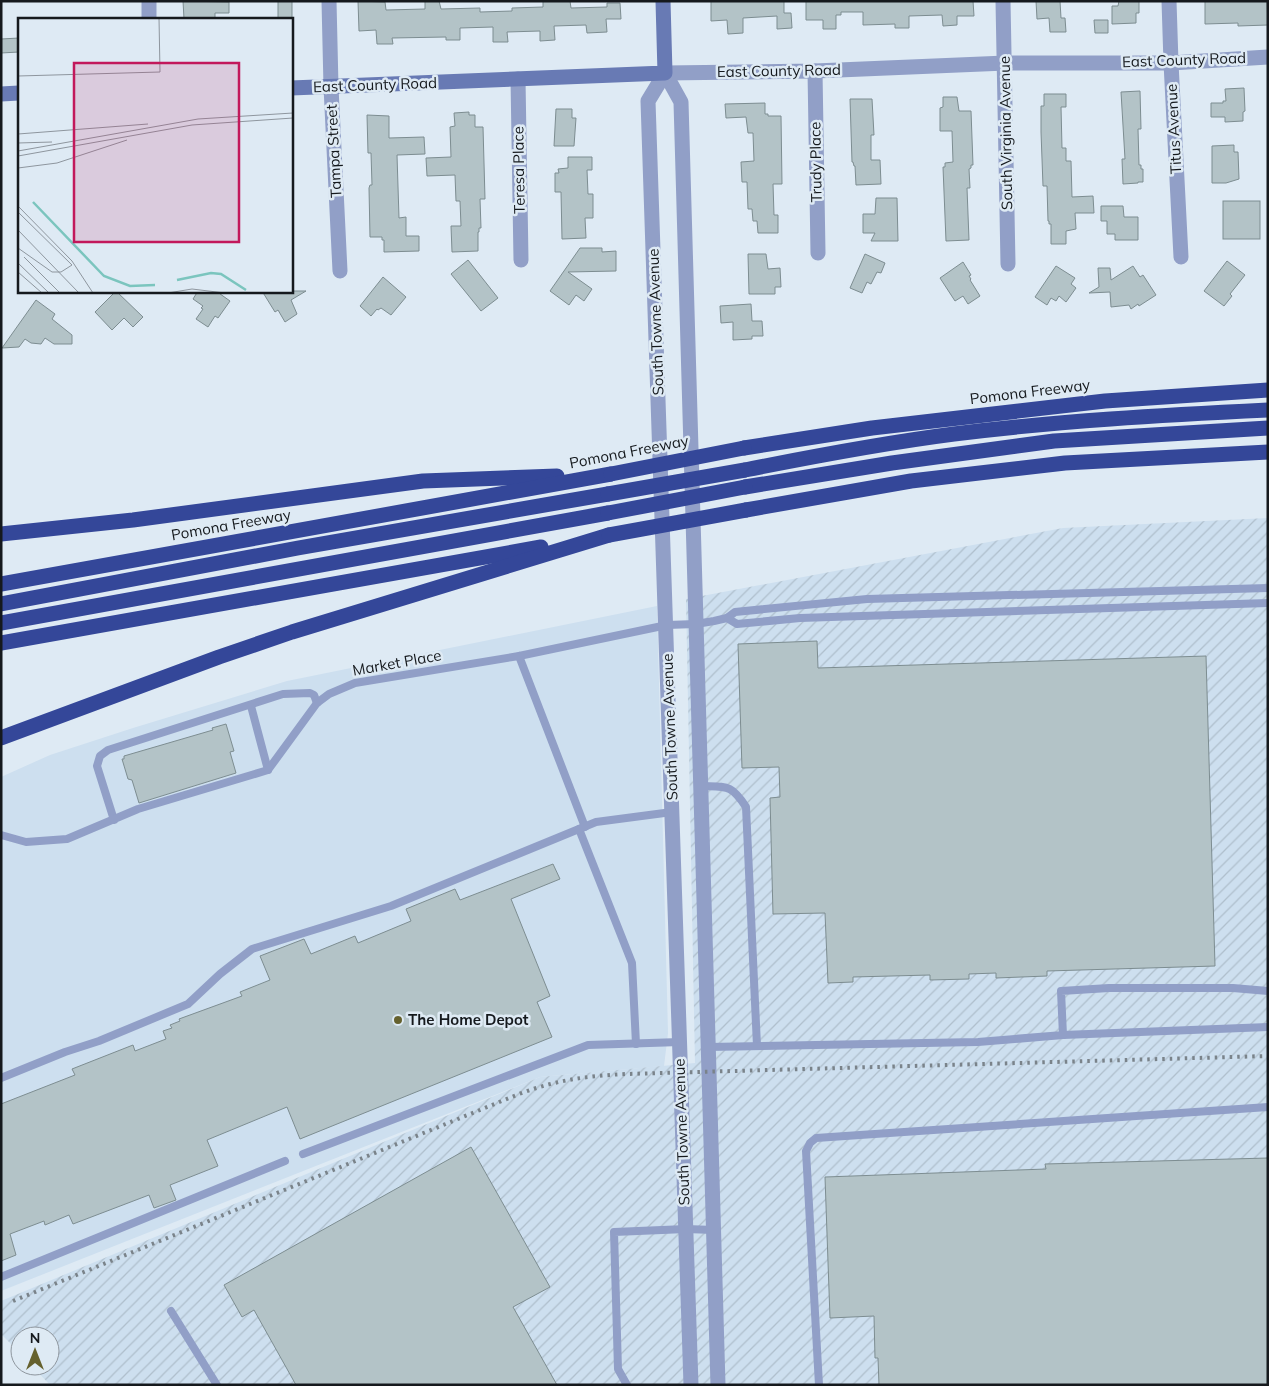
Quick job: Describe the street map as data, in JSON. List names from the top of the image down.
{
  "streets": {
    "highway": ["Pomona Freeway"],
    "street": [
      "East County Road",
      "Titus Avenue",
      "South Virginia Avenue",
      "Tampa Street",
      "Trudy Place",
      "Teresa Place",
      "South Towne Avenue"
    ],
    "lane": ["Market Place"]
  },
  "crossings": [
    ["East County Road", "Titus Avenue"],
    ["East County Road", "South Virginia Avenue"],
    ["East County Road", "Tampa Street"],
    ["East County Road", "Trudy Place"],
    ["East County Road", "Teresa Place"],
    ["East County Road", "South Towne Avenue"],
    ["South Towne Avenue", "Market Place"]
  ],
  "places": ["The Home Depot"],
  "north": "top"
}
